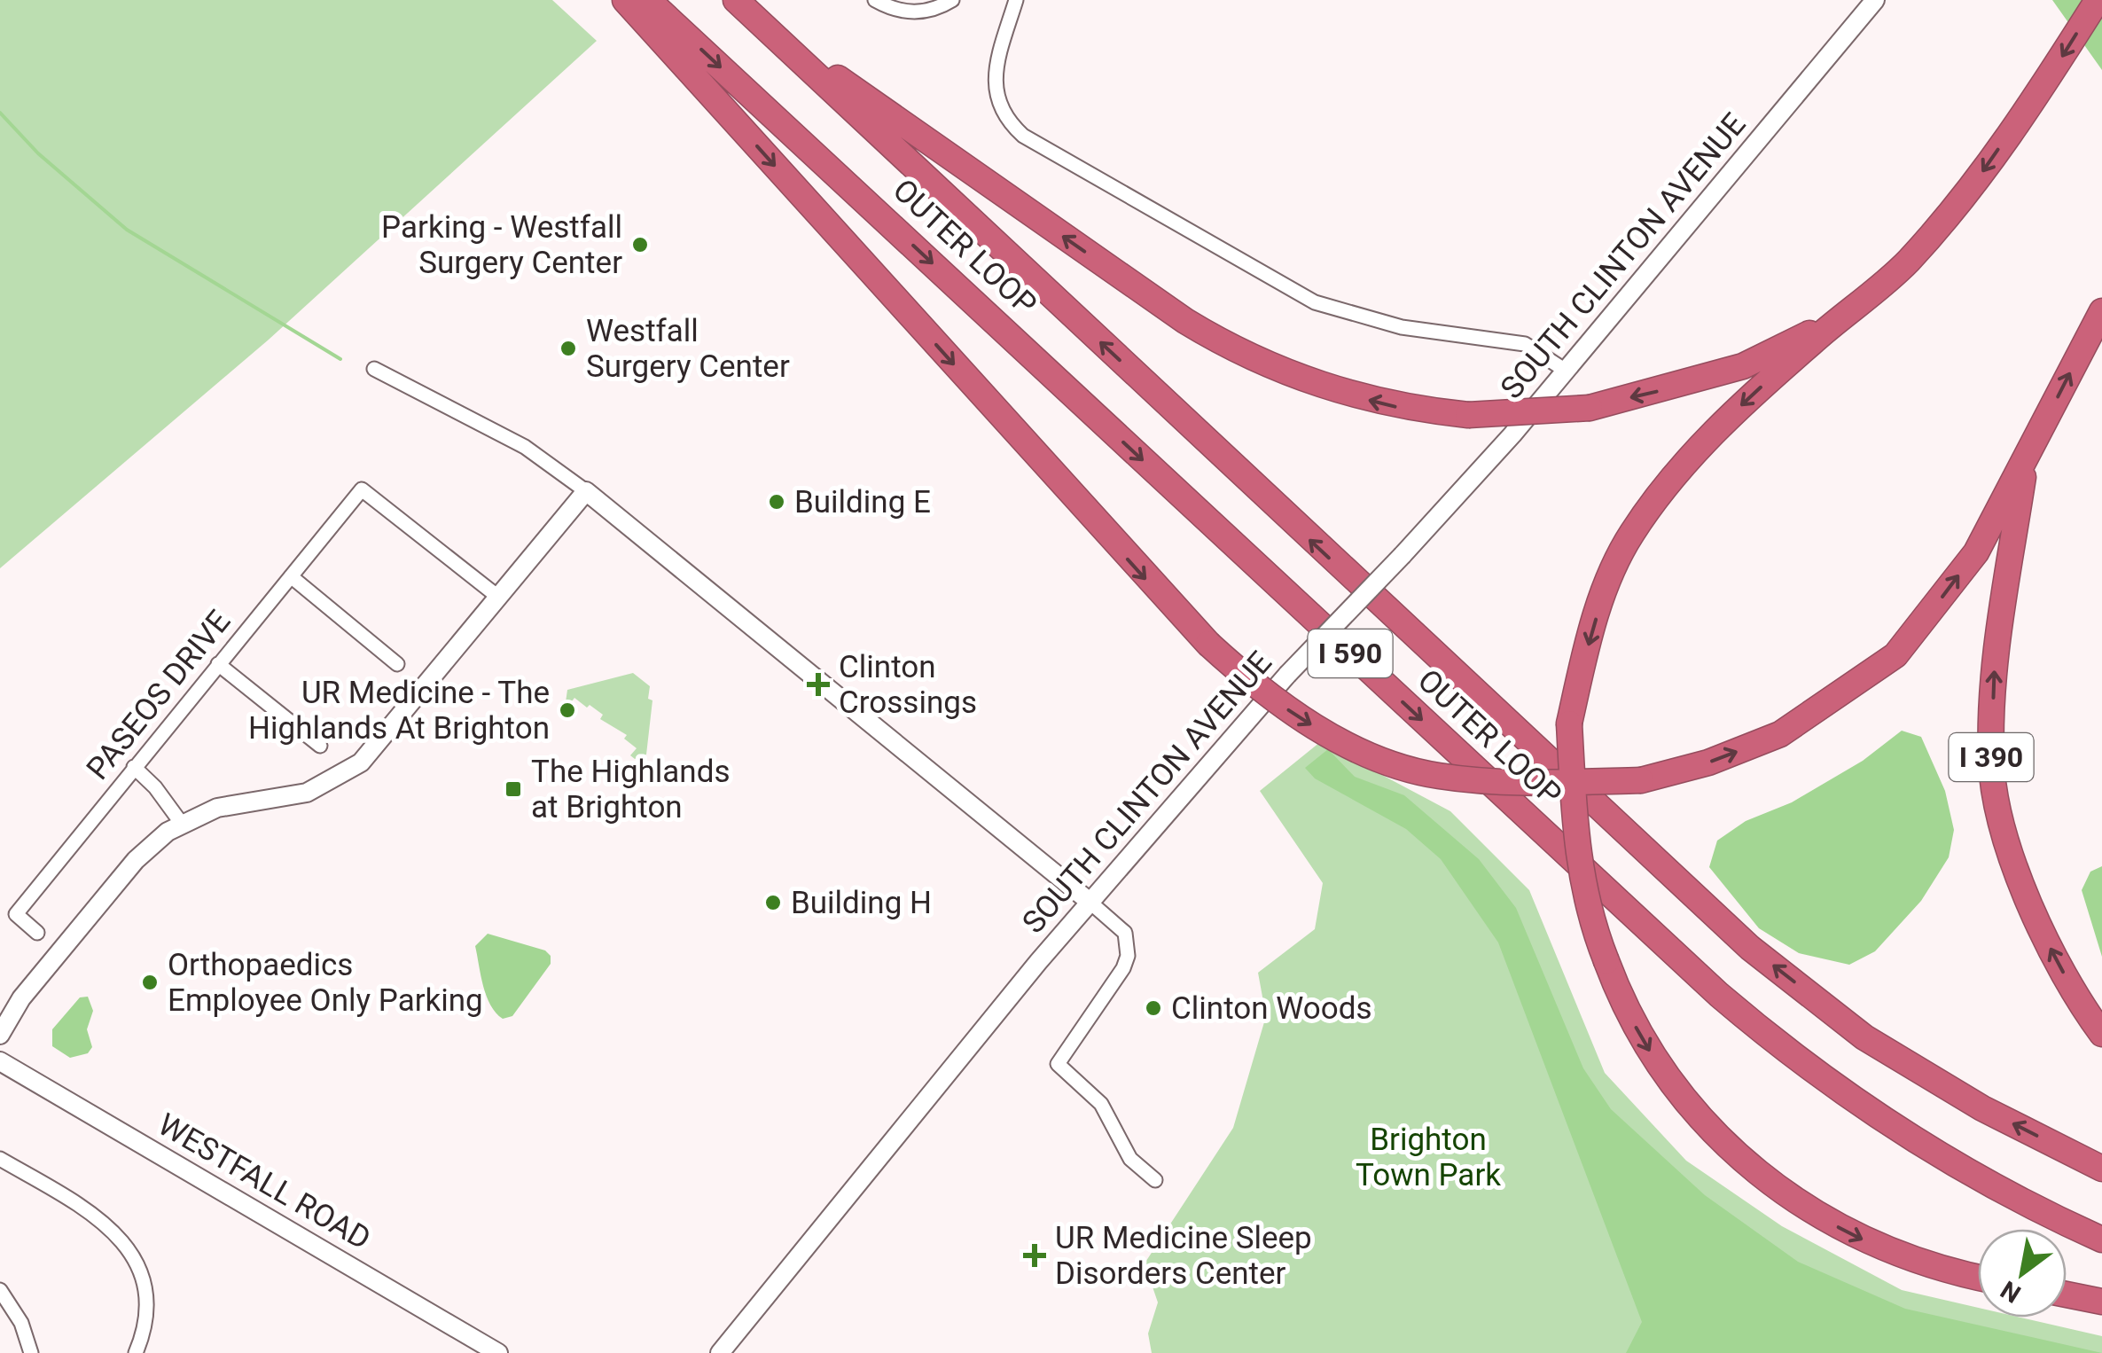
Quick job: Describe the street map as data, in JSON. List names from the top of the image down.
{
  "streets": {
    "highway": ["OUTER LOOP", "I 590", "I 390"],
    "street": ["SOUTH CLINTON AVENUE", "PASEOS DRIVE", "WESTFALL ROAD"]
  },
  "parks": ["Brighton Town Park"],
  "places": {
    "other": [
      "Parking - Westfall Surgery Center",
      "Westfall Surgery Center",
      "Building E",
      "UR Medicine - The Highlands At Brighton",
      "Building H",
      "Orthopaedics Employee Only Parking",
      "Clinton Woods"
    ],
    "health": ["Clinton Crossings", "UR Medicine Sleep Disorders Center"],
    "transit": ["The Highlands at Brighton"]
  },
  "north": "bottom left"
}
